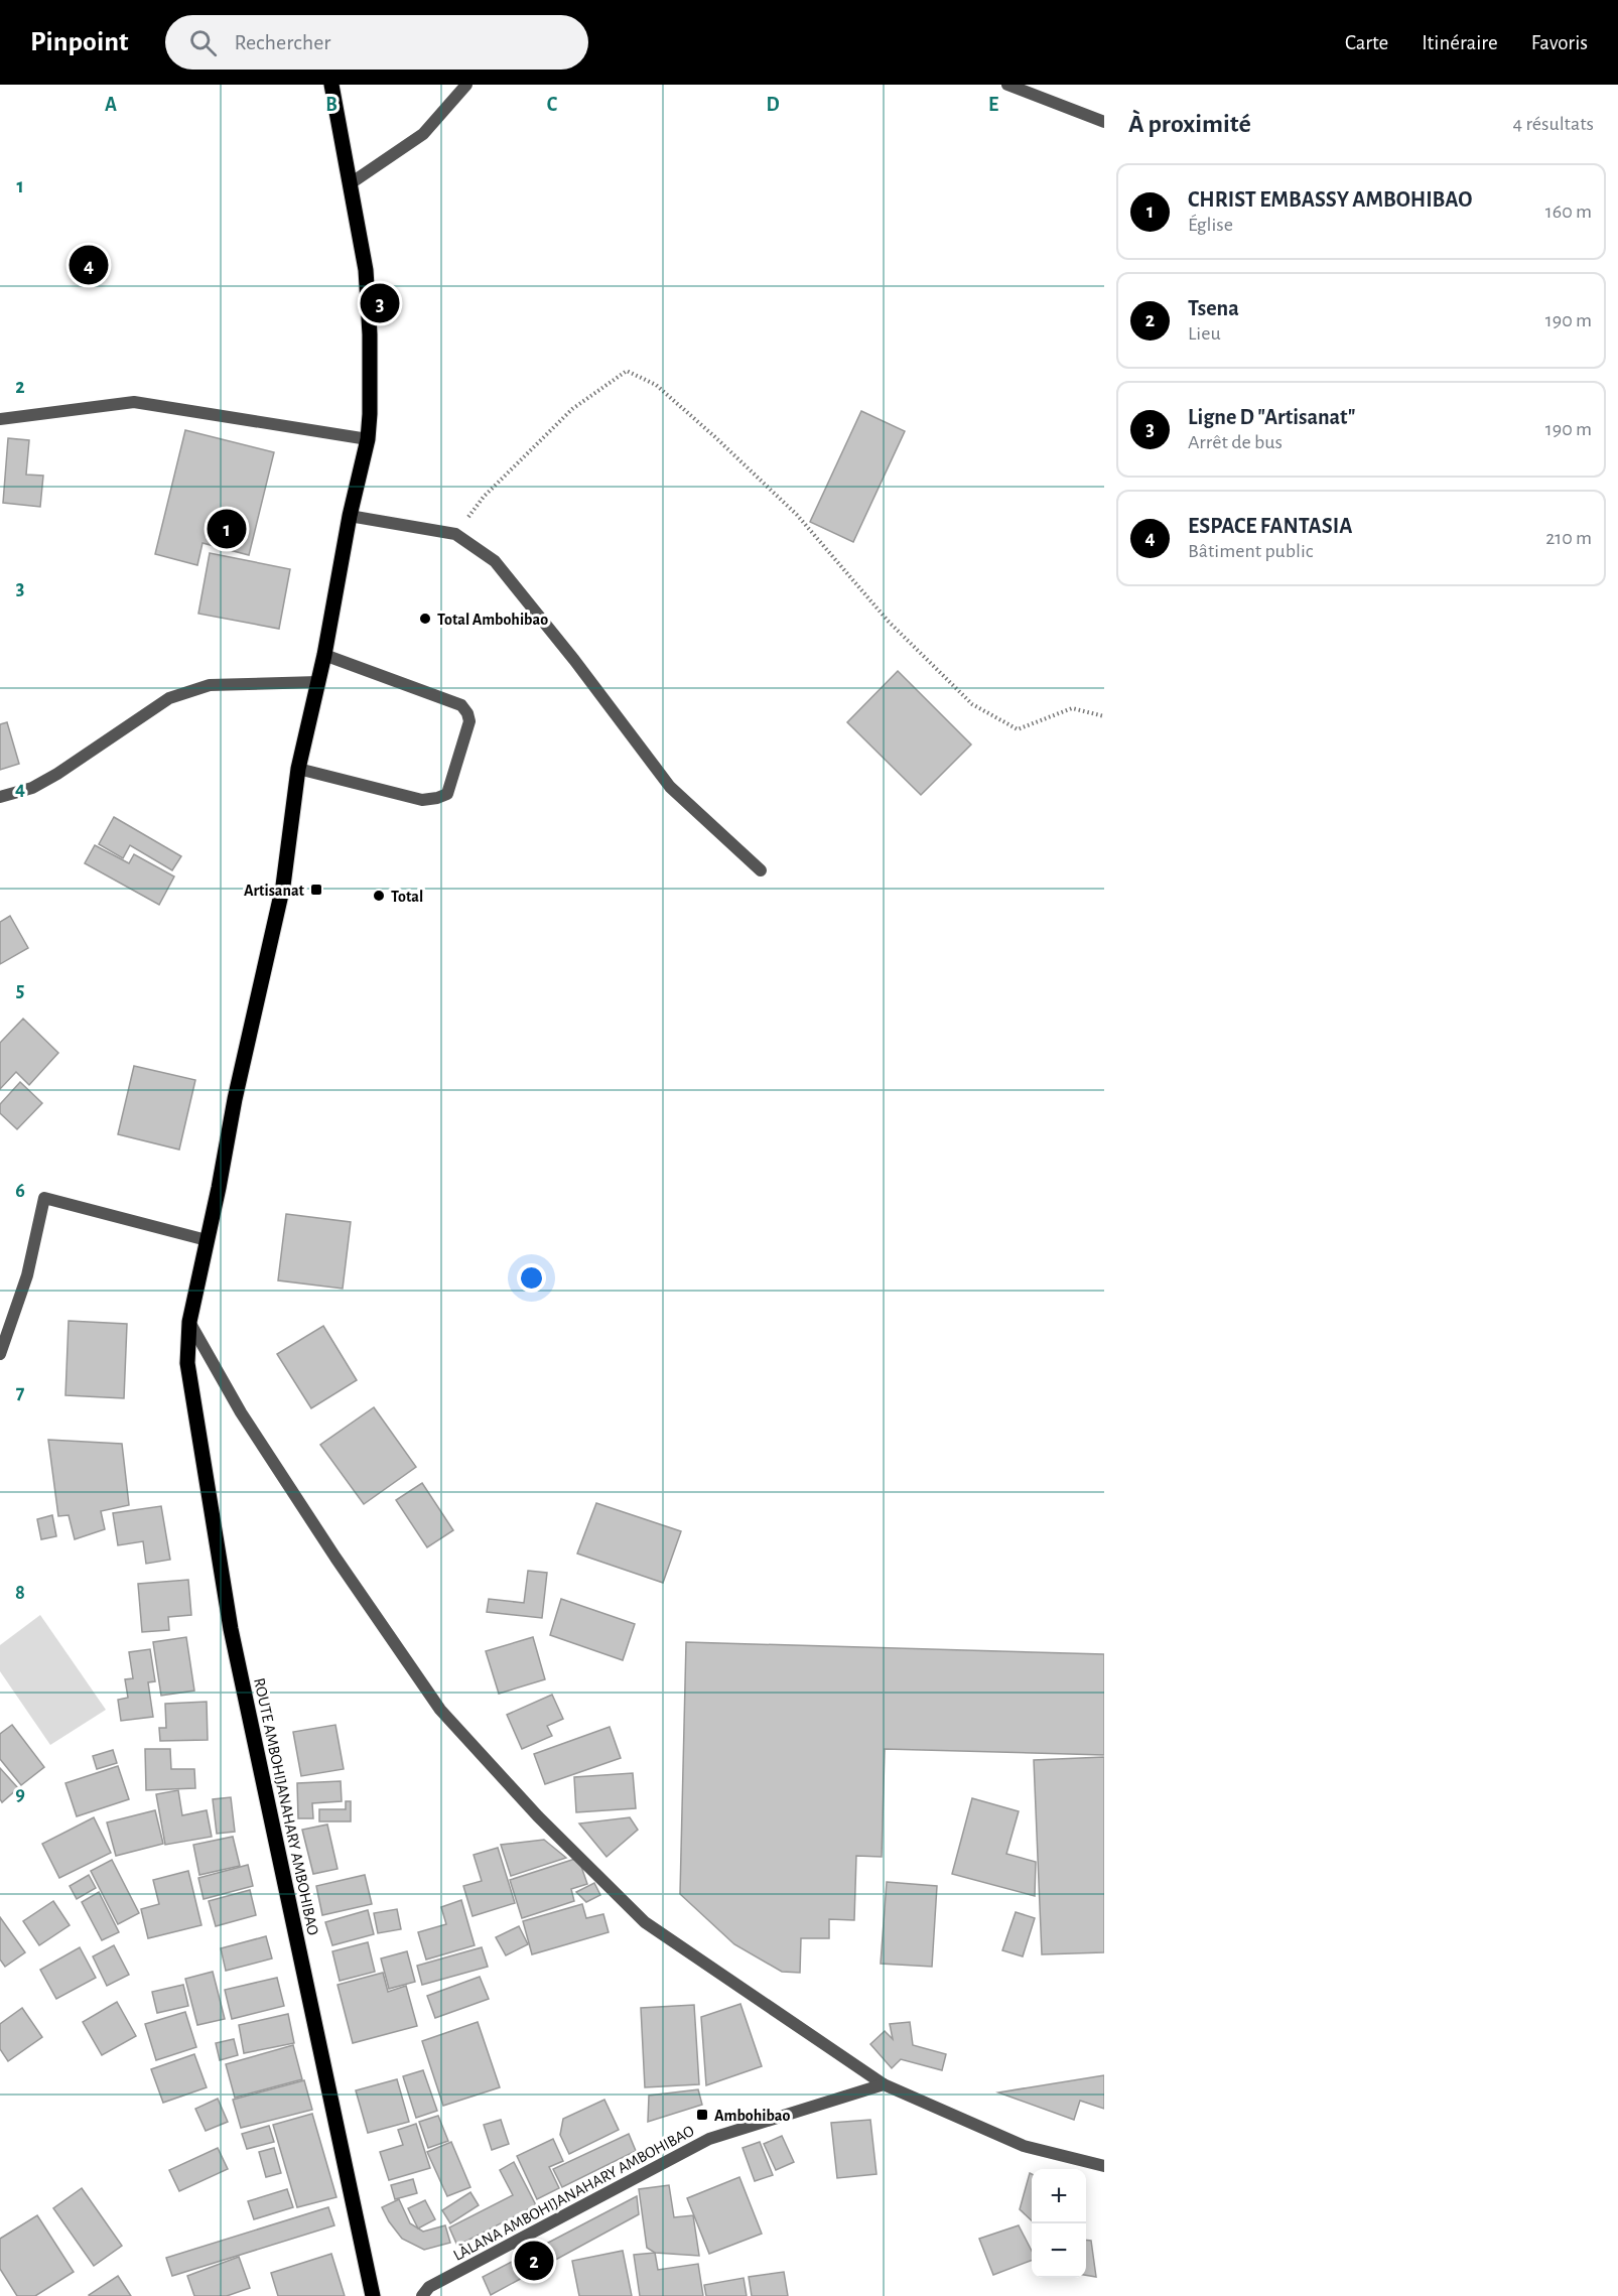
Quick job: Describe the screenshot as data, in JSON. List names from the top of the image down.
{
  "streets": {
    "main road": ["ROUTE AMBOHIJANAHARY AMBOHIBAO"],
    "street": ["LÀLANA AMBOHIJANAHARY AMBOHIBAO"]
  },
  "places": {
    "other": ["Total Ambohibao", "Total"],
    "transit": ["Artisanat", "Ambohibao"]
  },
  "page": {
    "header": "Pinpoint",
    "search": "Rechercher",
    "nav": ["Carte", "Itinéraire", "Favoris"],
    "heading": ["À proximité", "4 résultats"],
    "list": [
      {
        "mark": "1",
        "name": "CHRIST EMBASSY AMBOHIBAO",
        "note": "Église",
        "value": "160 m"
      },
      {
        "mark": "2",
        "name": "Tsena",
        "note": "Lieu",
        "value": "190 m"
      },
      {
        "mark": "3",
        "name": "Ligne D \"Artisanat\"",
        "note": "Arrêt de bus",
        "value": "190 m"
      },
      {
        "mark": "4",
        "name": "ESPACE FANTASIA",
        "note": "Bâtiment public",
        "value": "210 m"
      }
    ],
    "pins": [
      "4",
      "3",
      "1",
      "2"
    ],
    "map_buttons": ["+", "−"]
  },
  "grid": {
    "columns": [
      "A",
      "B",
      "C",
      "D",
      "E"
    ],
    "rows": [
      "1",
      "2",
      "3",
      "4",
      "5",
      "6",
      "7",
      "8",
      "9"
    ]
  }
}
